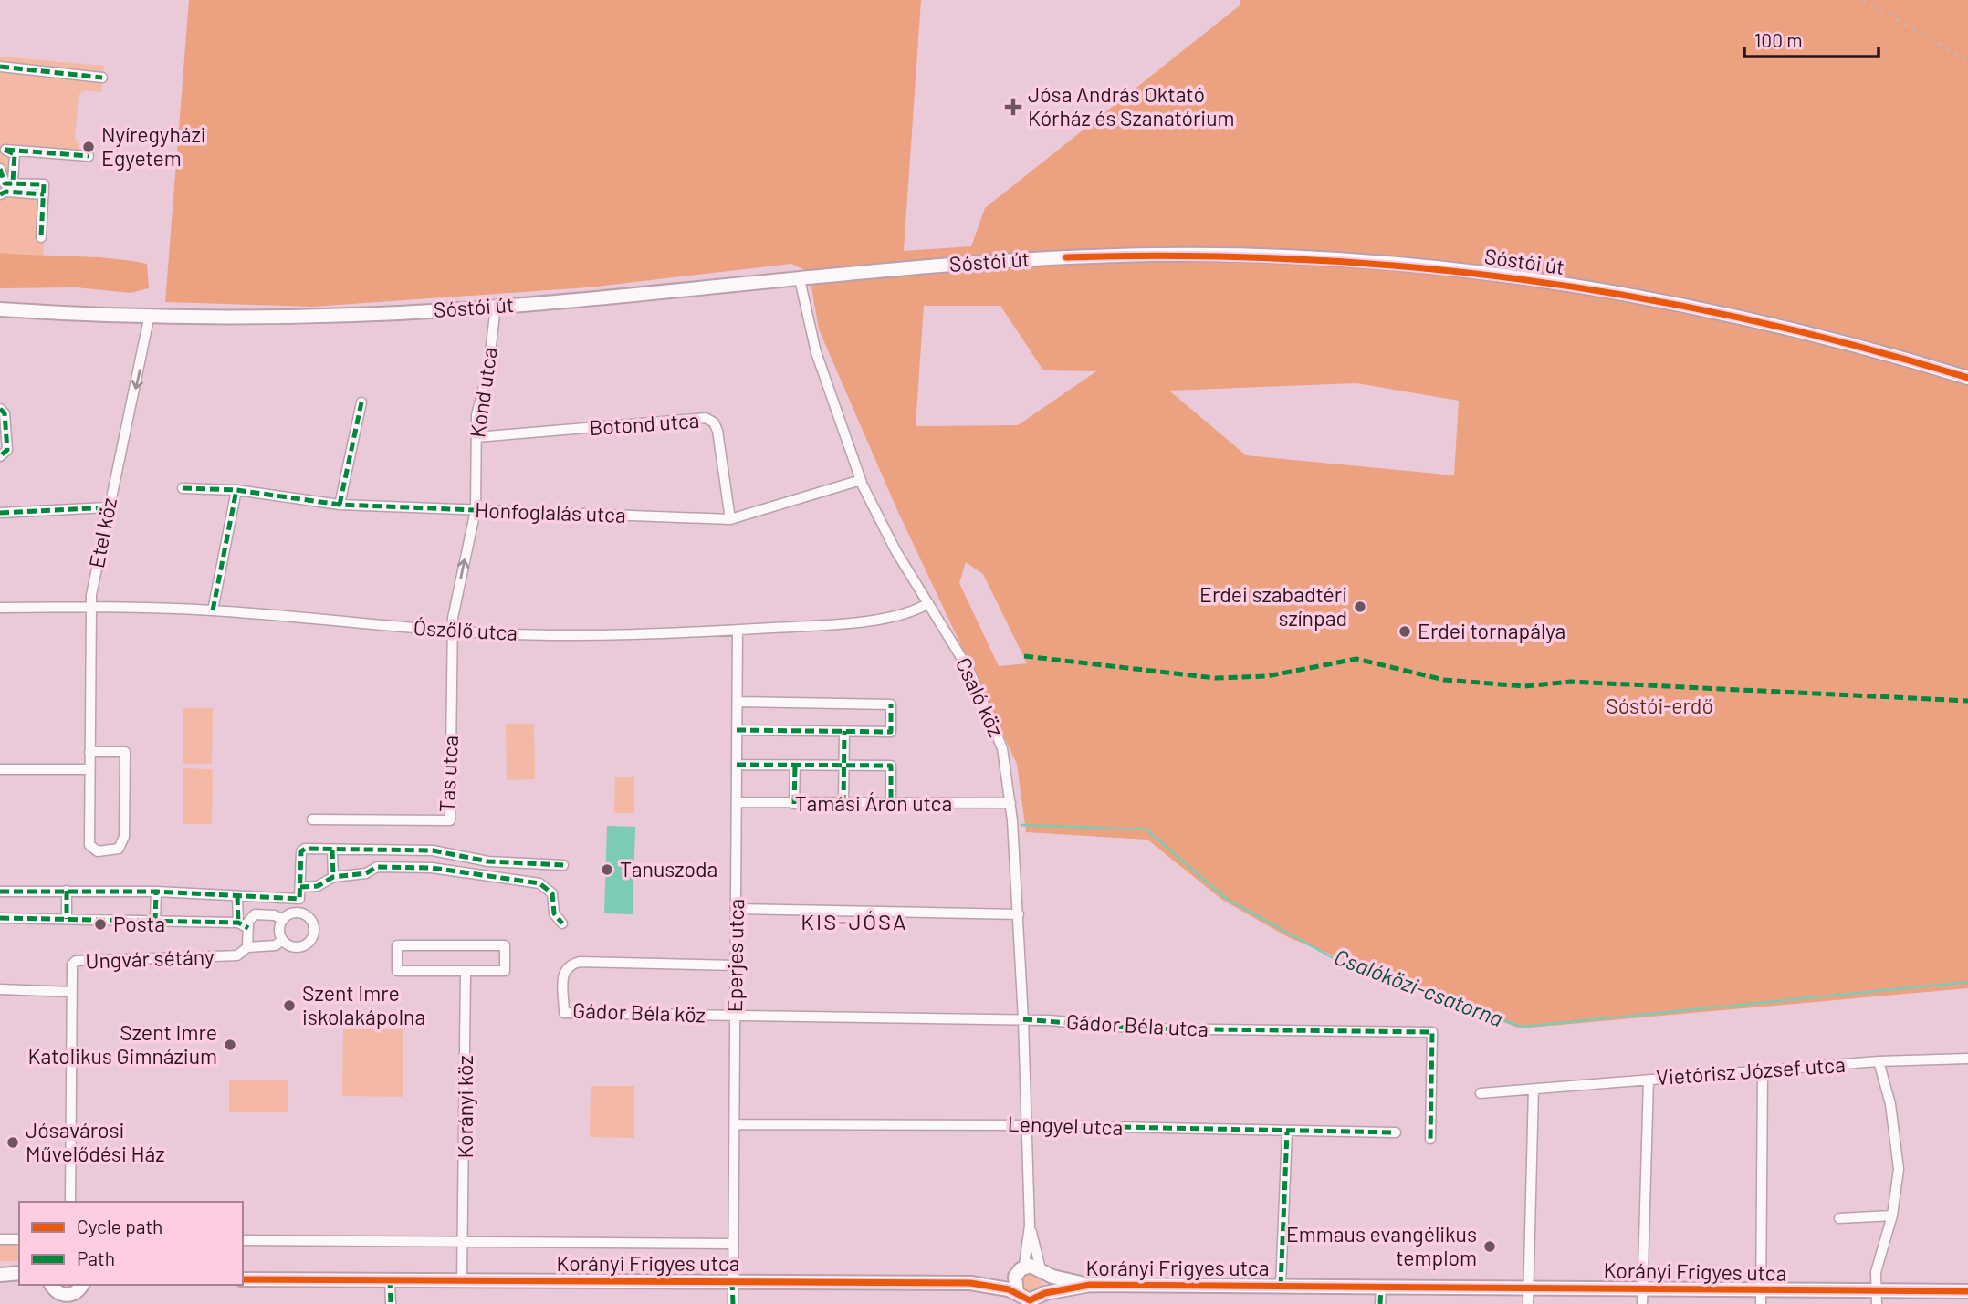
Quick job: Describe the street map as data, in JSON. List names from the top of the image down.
{
  "streets": {
    "main road": ["Sóstói út", "Korányi Frigyes utca"],
    "street": [
      "Kond utca",
      "Botond utca",
      "Honfoglalás utca",
      "Etel köz",
      "Ószőlő utca",
      "Csaló köz",
      "Tas utca",
      "Tamási Áron utca",
      "Eperjes utca",
      "Ungvár sétány",
      "Gádor Béla köz",
      "Gádor Béla utca",
      "Vietórisz József utca",
      "Korányi köz",
      "Lengyel utca"
    ]
  },
  "crossings": [
    ["Sóstói út", "Kond utca"],
    ["Sóstói út", "Etel köz"],
    ["Sóstói út", "Csaló köz"],
    ["Kond utca", "Botond utca"],
    ["Kond utca", "Honfoglalás utca"],
    ["Kond utca", "Ószőlő utca"],
    ["Kond utca", "Tas utca"],
    ["Botond utca", "Honfoglalás utca"],
    ["Honfoglalás utca", "Csaló köz"],
    ["Etel köz", "Ószőlő utca"],
    ["Ószőlő utca", "Csaló köz"],
    ["Ószőlő utca", "Tas utca"],
    ["Ószőlő utca", "Eperjes utca"],
    ["Csaló köz", "Tamási Áron utca"],
    ["Csaló köz", "Gádor Béla utca"],
    ["Csaló köz", "Lengyel utca"],
    ["Csaló köz", "Korányi Frigyes utca"],
    ["Tamási Áron utca", "Eperjes utca"],
    ["Eperjes utca", "Gádor Béla köz"],
    ["Eperjes utca", "Gádor Béla utca"],
    ["Eperjes utca", "Lengyel utca"],
    ["Eperjes utca", "Korányi Frigyes utca"],
    ["Gádor Béla köz", "Gádor Béla utca"],
    ["Korányi köz", "Korányi Frigyes utca"]
  ],
  "one_way": ["Kond utca"],
  "districts": ["KIS-JÓSA"],
  "water": ["Csalóközi-csatorna"],
  "parks": ["Sóstói-erdő"],
  "places": {
    "health": ["Jósa András Oktató Kórház és Szanatórium"],
    "other": [
      "Nyíregyházi Egyetem",
      "Erdei szabadtéri színpad",
      "Erdei tornapálya",
      "Tanuszoda",
      "Posta",
      "Szent Imre iskolakápolna",
      "Szent Imre Katolikus Gimnázium",
      "Jósavárosi Művelődési Ház",
      "Emmaus evangélikus templom"
    ]
  },
  "legend": ["Cycle path", "Path"],
  "scale_bar": "100 m"
}
